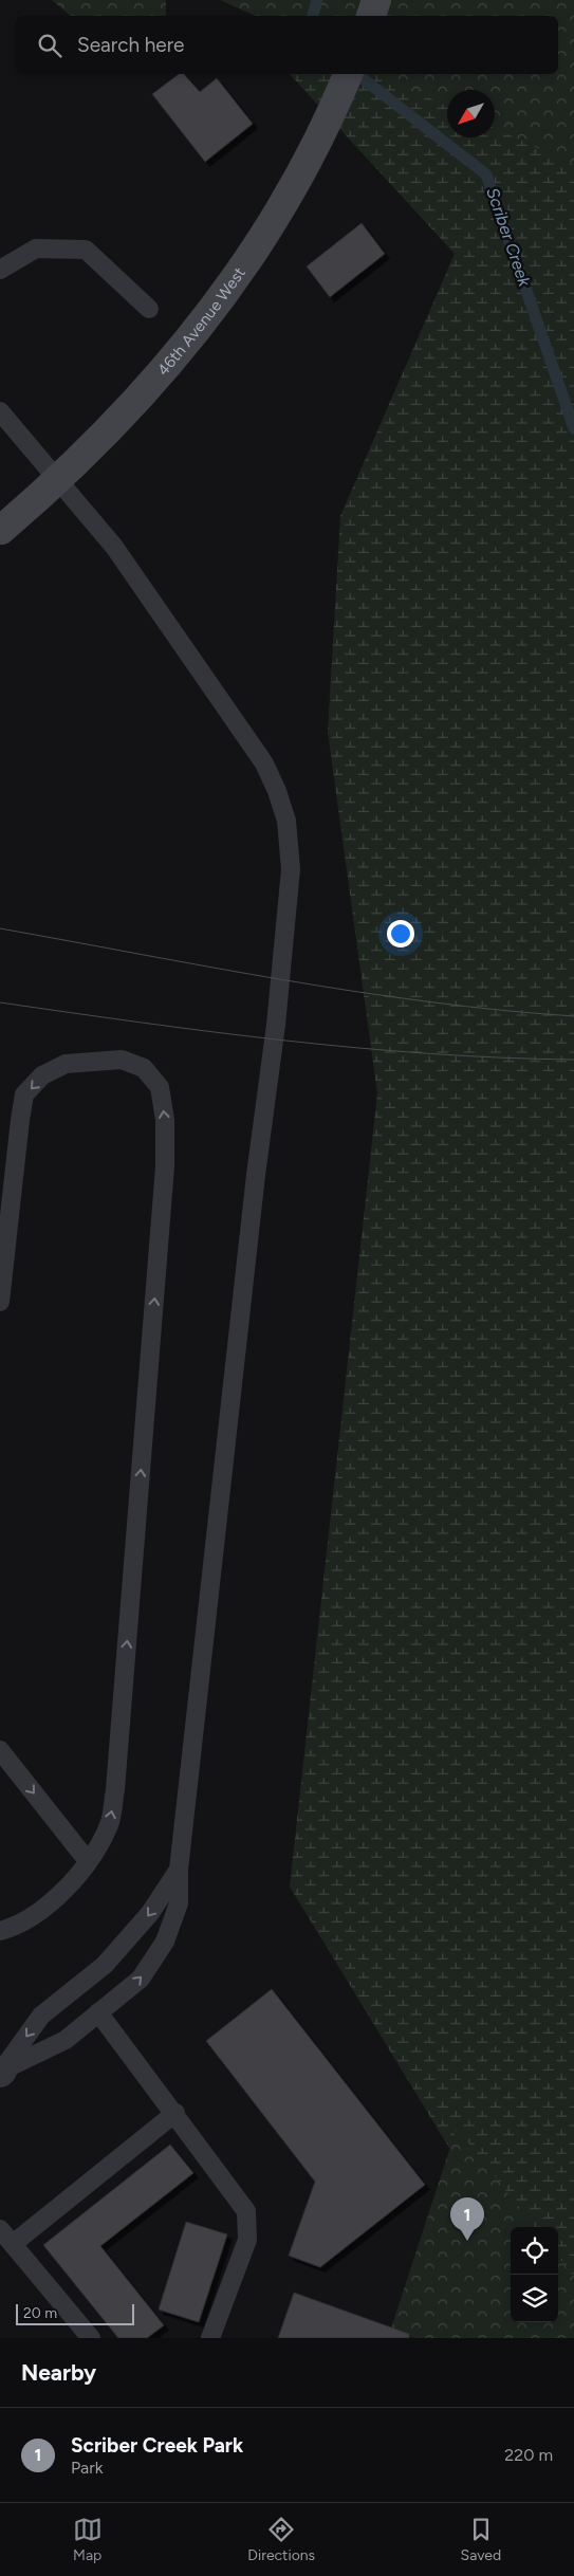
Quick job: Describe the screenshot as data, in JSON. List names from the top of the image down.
{
  "streets": {
    "street": ["46th Avenue West"]
  },
  "water": ["Scriber Creek"],
  "scale_bar": "20 m",
  "north": "bottom left",
  "page": {
    "search": "Search here",
    "pins": "1",
    "scale": "20 m",
    "heading": "Nearby",
    "list": [
      {
        "mark": "1",
        "name": "Scriber Creek Park",
        "note": "Park",
        "value": "220 m"
      }
    ],
    "nav": ["Map", "Directions", "Saved"]
  }
}
